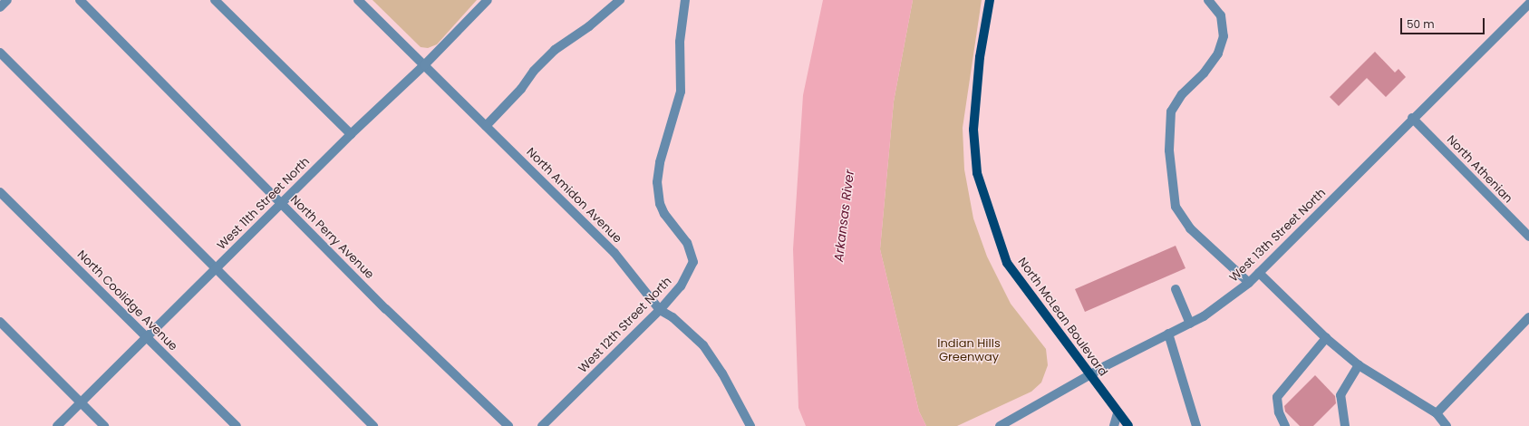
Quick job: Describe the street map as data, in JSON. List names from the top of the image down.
{
  "streets": {
    "main road": ["North McLean Boulevard"],
    "street": [
      "North Athenian",
      "North Amidon Avenue",
      "West 11th Street North",
      "West 13th Street North",
      "North Perry Avenue",
      "North Coolidge Avenue",
      "West 12th Street North"
    ]
  },
  "crossings": [
    ["North Athenian", "West 13th Street North"],
    ["North Amidon Avenue", "West 11th Street North"],
    ["North Amidon Avenue", "West 12th Street North"],
    ["West 11th Street North", "North Perry Avenue"],
    ["West 11th Street North", "North Coolidge Avenue"],
    ["West 13th Street North", "North McLean Boulevard"]
  ],
  "water": ["Arkansas River"],
  "parks": ["Indian Hills Greenway"],
  "scale_bar": "50 m"
}
